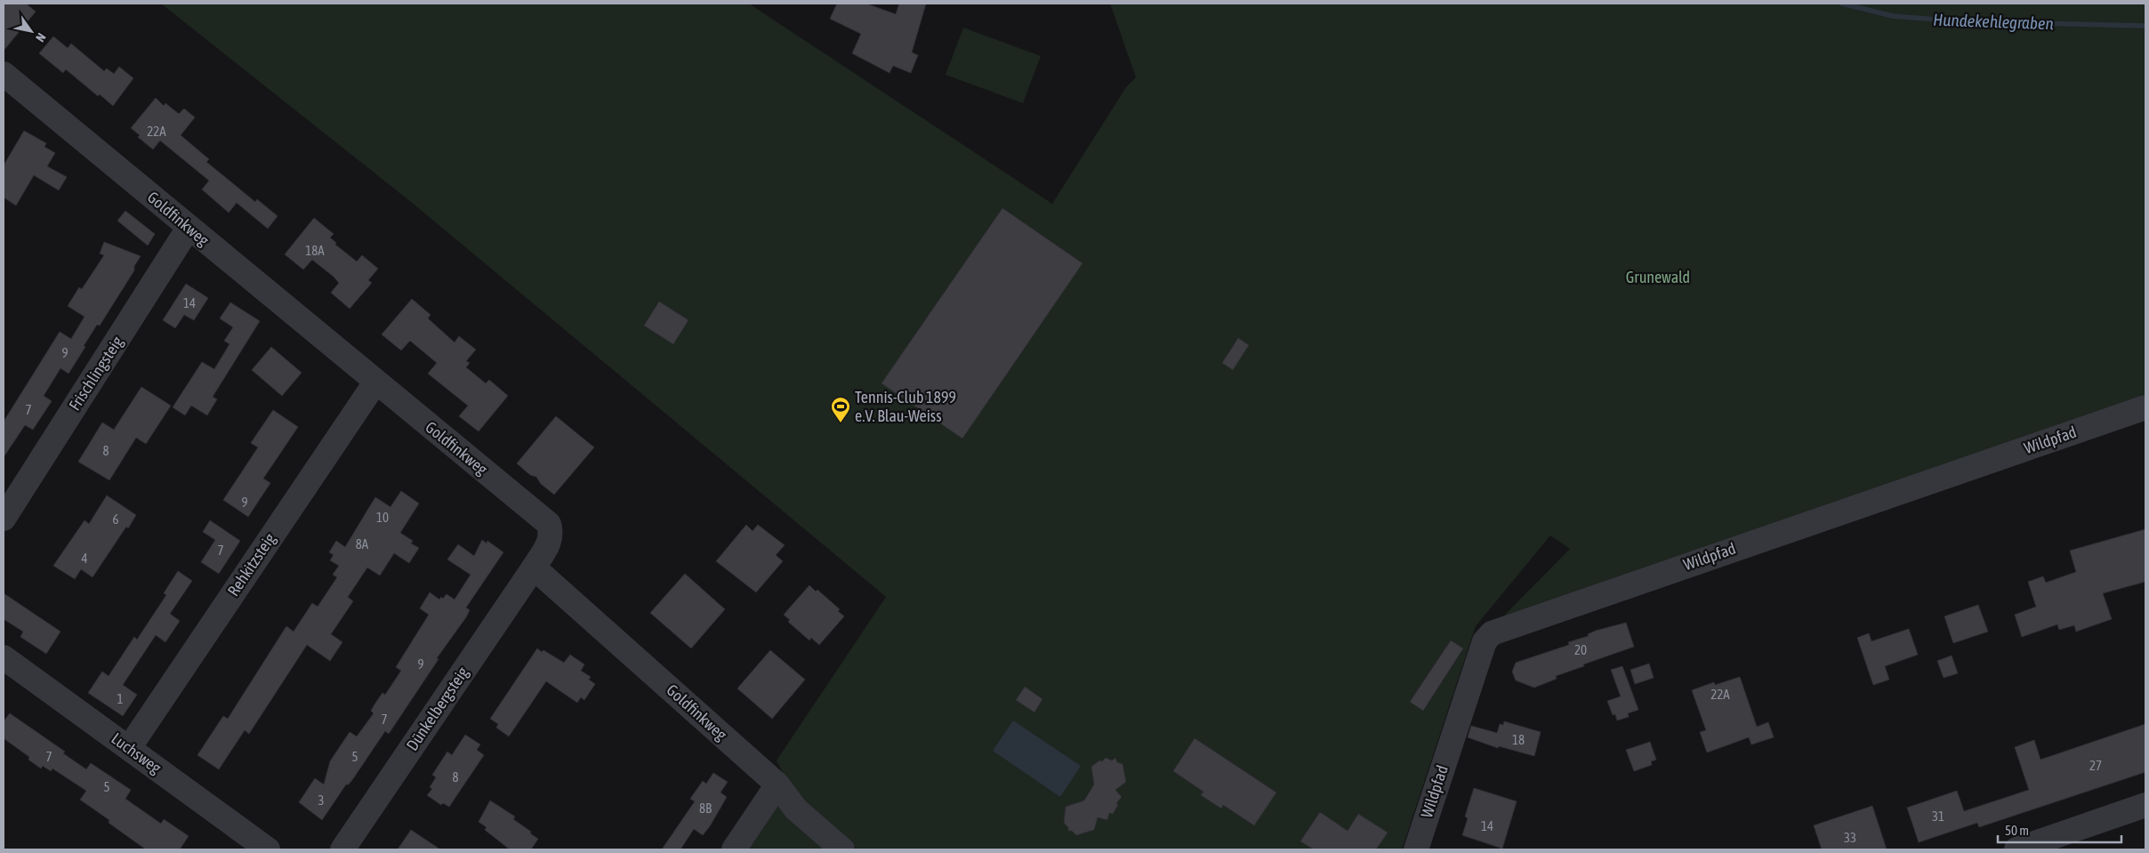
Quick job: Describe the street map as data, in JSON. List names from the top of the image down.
{
  "streets": {
    "street": [
      "Goldfinkweg",
      "Frischlingsteig",
      "Wildpfad",
      "Rehkitzsteig",
      "Dünkelbergsteig",
      "Luchsweg"
    ]
  },
  "crossings": [
    ["Goldfinkweg", "Frischlingsteig"],
    ["Goldfinkweg", "Rehkitzsteig"],
    ["Goldfinkweg", "Dünkelbergsteig"],
    ["Rehkitzsteig", "Luchsweg"]
  ],
  "water": ["Hundekehlegraben"],
  "parks": ["Grunewald"],
  "places": {
    "sports": ["Tennis-Club 1899 e.V. Blau-Weiss"]
  },
  "house_numbers": [
    "22A",
    "18A",
    "14",
    "9",
    "7",
    "8",
    "9",
    "10",
    "6",
    "8A",
    "7",
    "4",
    "20",
    "9",
    "22A",
    "1",
    "7",
    "18",
    "7",
    "5",
    "27",
    "8",
    "5",
    "3",
    "8B",
    "31",
    "14",
    "33"
  ],
  "scale_bar": "50 m",
  "north": "bottom right"
}
